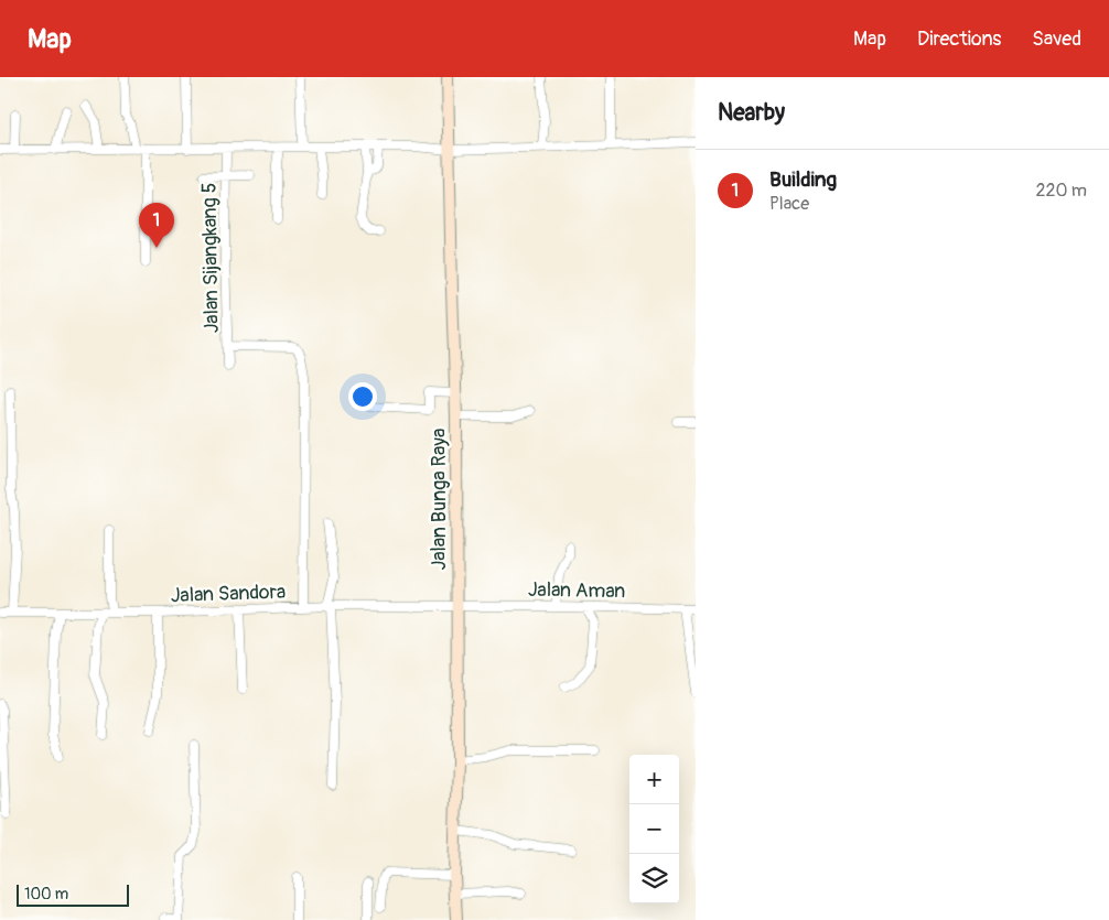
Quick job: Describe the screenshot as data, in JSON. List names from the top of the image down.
{
  "streets": {
    "street": [
      "Jalan Sijangkang 5",
      "Jalan Bunga Raya",
      "Jalan Aman",
      "Jalan Sandora"
    ]
  },
  "crossings": [
    ["Jalan Bunga Raya", "Jalan Aman"],
    ["Jalan Bunga Raya", "Jalan Sandora"],
    ["Jalan Aman", "Jalan Sandora"]
  ],
  "scale_bar": "100 m",
  "page": {
    "header": "Map",
    "nav": ["Map", "Directions", "Saved"],
    "heading": "Nearby",
    "list": [
      {
        "mark": "1",
        "name": "Building",
        "note": "Place",
        "value": "220 m"
      }
    ],
    "pins": "1",
    "map_buttons": ["+", "−"],
    "scale": "100 m"
  }
}
